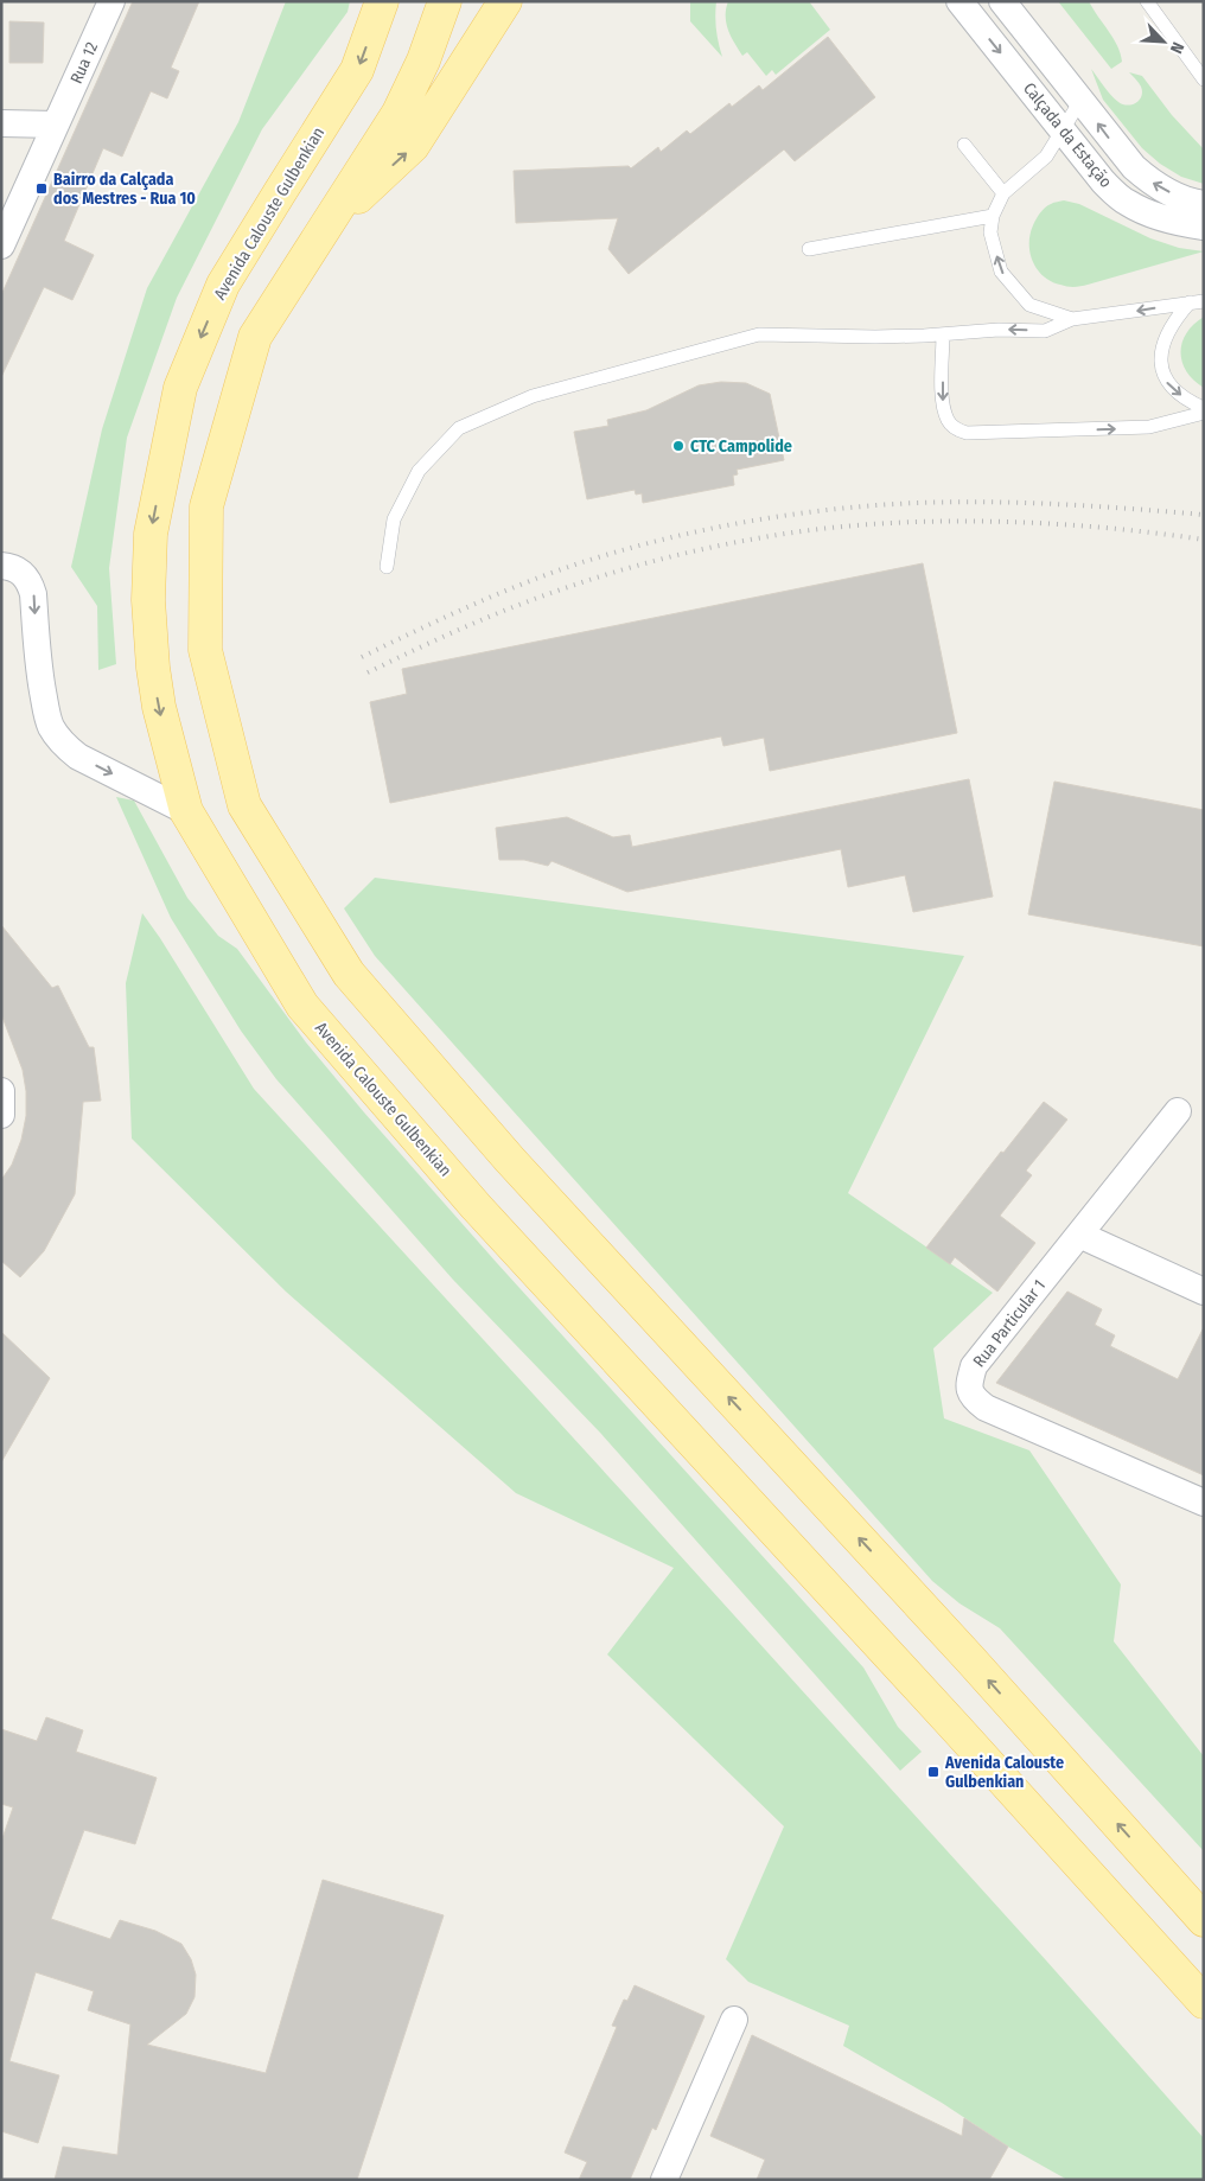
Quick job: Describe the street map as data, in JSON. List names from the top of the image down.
{
  "streets": {
    "main road": ["Avenida Calouste Gulbenkian"],
    "street": ["Rua 12", "Calçada da Estação", "Rua Particular 1"]
  },
  "places": {
    "transit": ["Bairro da Calçada dos Mestres - Rua 10", "Avenida Calouste Gulbenkian"],
    "other": ["CTC Campolide"]
  },
  "north": "bottom right"
}
